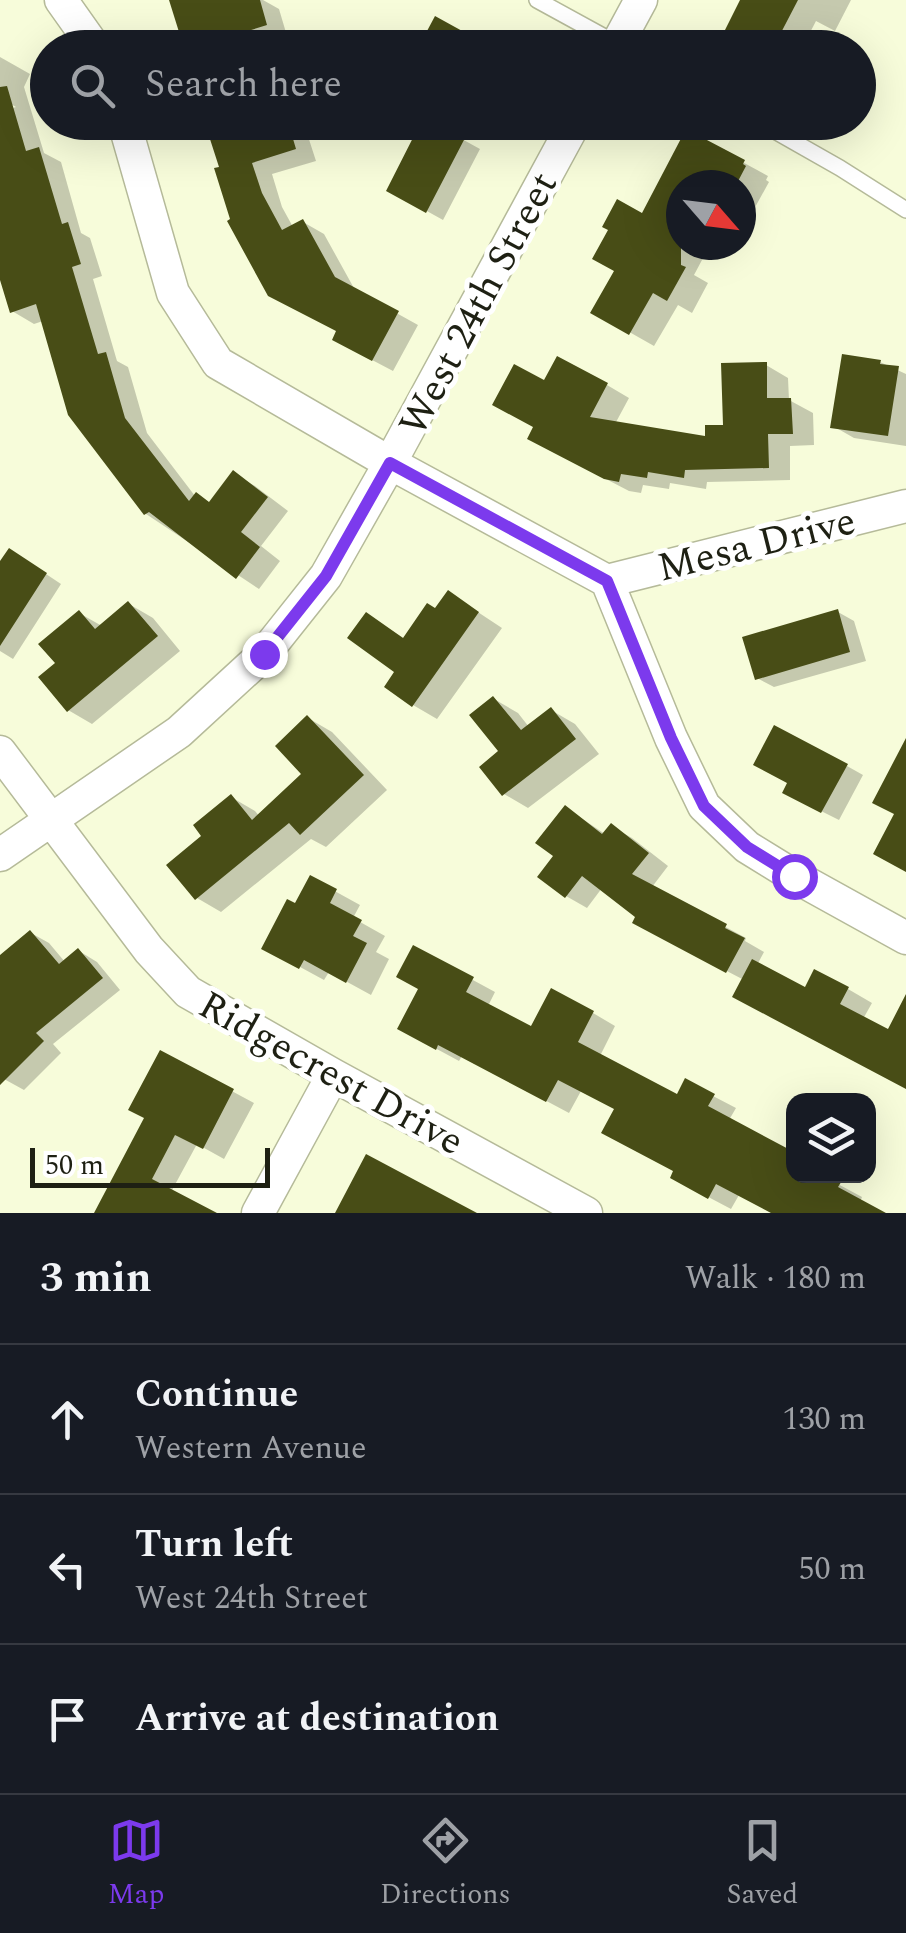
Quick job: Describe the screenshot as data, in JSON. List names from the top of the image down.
{
  "streets": {
    "street": ["West 24th Street", "Mesa Drive", "Ridgecrest Drive"]
  },
  "crossings": [
    ["West 24th Street", "Ridgecrest Drive"]
  ],
  "scale_bar": "50 m",
  "north": "bottom right",
  "page": {
    "search": "Search here",
    "scale": "50 m",
    "heading": ["3 min", "Walk · 180 m"],
    "list": [
      ["Continue", "Western Avenue", "130 m"],
      ["Turn left", "West 24th Street", "50 m"],
      "Arrive at destination"
    ],
    "nav": ["Map", "Directions", "Saved"]
  }
}
